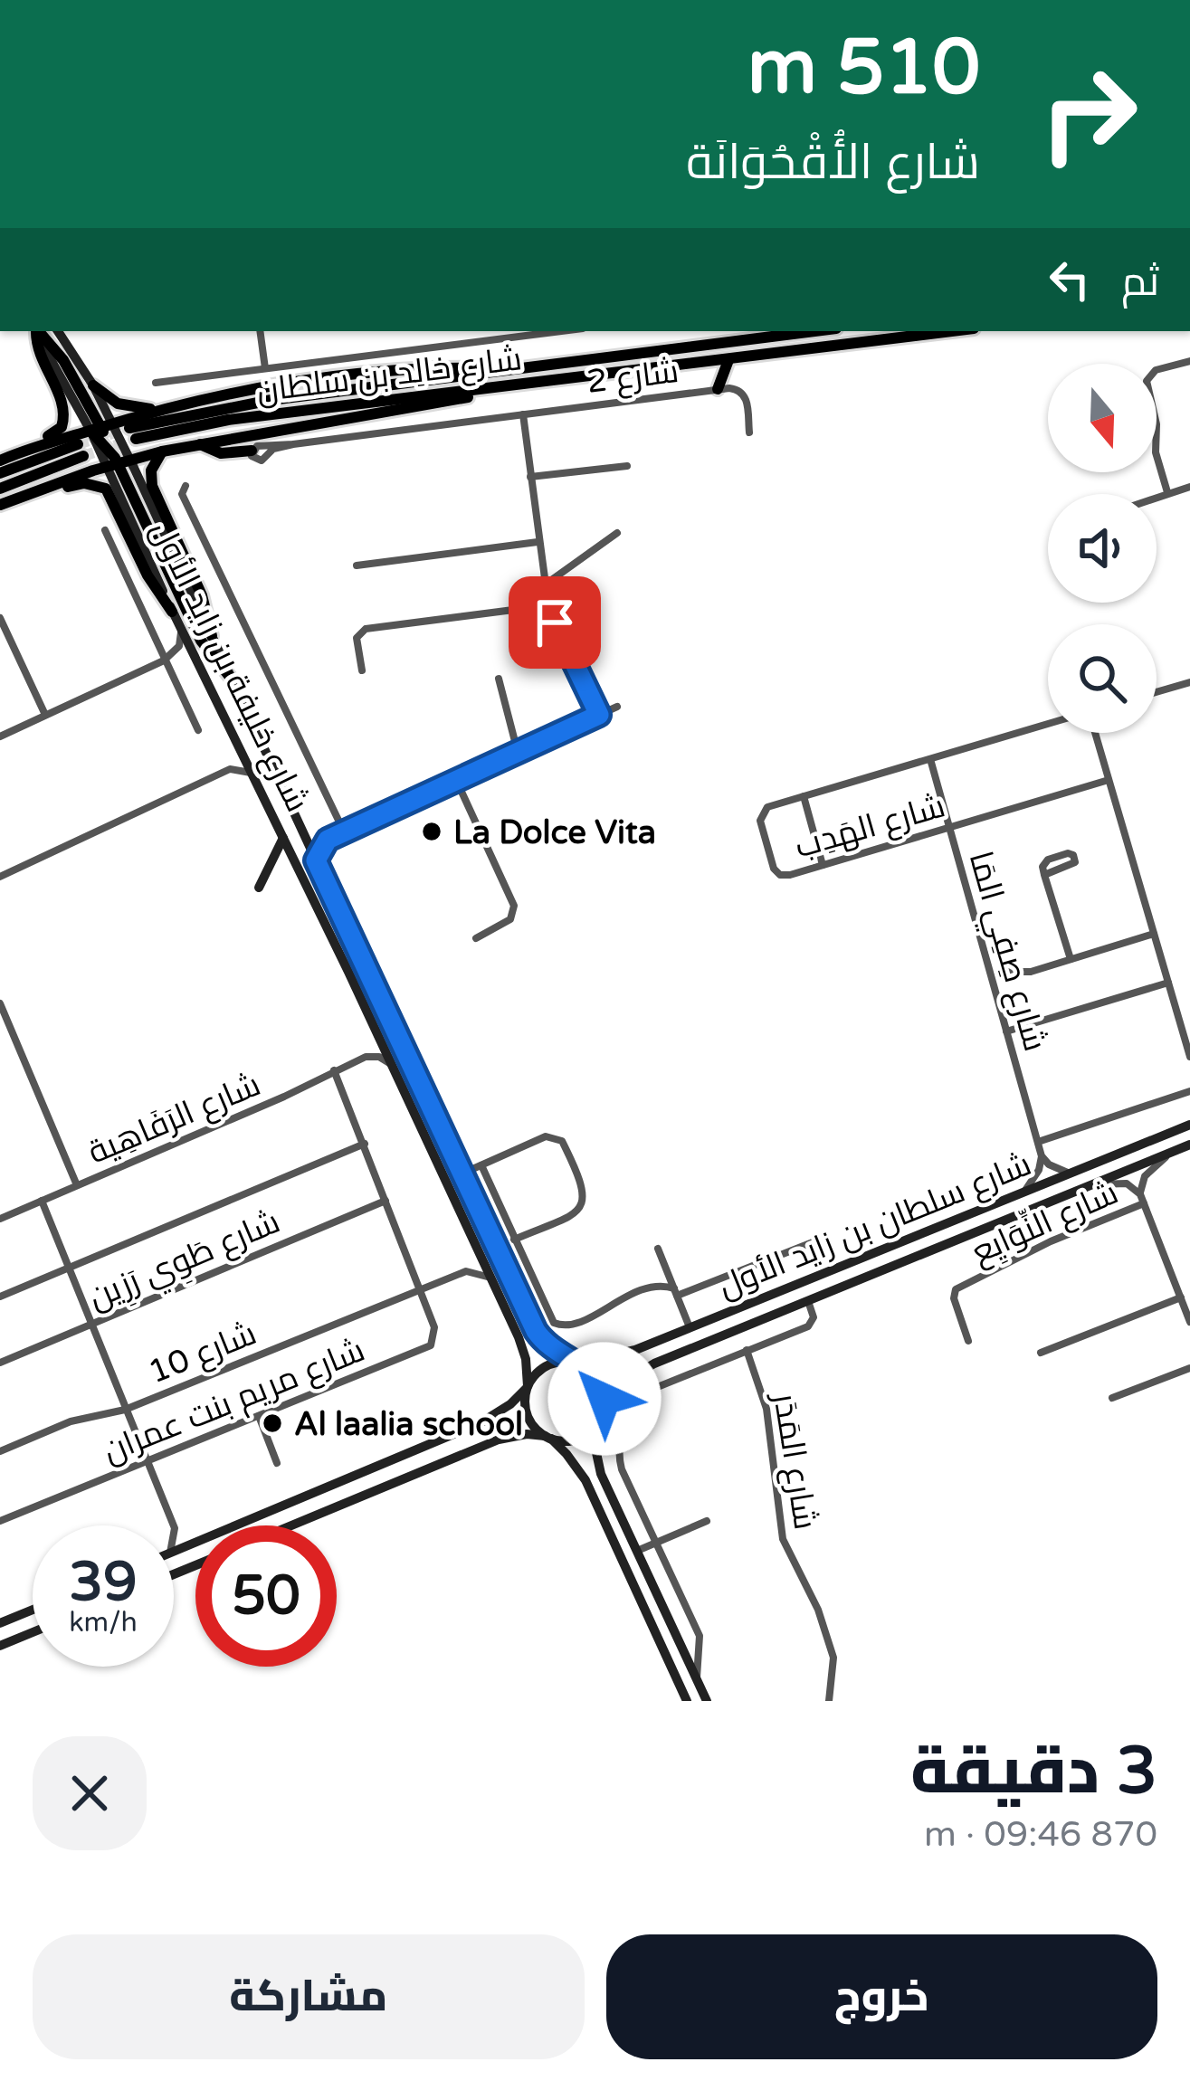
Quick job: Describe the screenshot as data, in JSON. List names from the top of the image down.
{
  "streets": {
    "main road": ["شارع خالِد بن سلطان", "شارع خليفة بن زايد الأول", "شارع سلطان بن زايد الأول"],
    "street": [
      "شارع 2",
      "شارع الهَدِب",
      "شارع صِفِي المَا",
      "شارع الرَفَاهِية",
      "شارع النِّوَايِع",
      "شارع طَوِي رَزِين",
      "شارع 10",
      "شارع مريم بنت عمران",
      "شارع المَدَر"
    ]
  },
  "crossings": [
    ["شارع خليفة بن زايد الأول", "شارع سلطان بن زايد الأول"],
    ["شارع الهَدِب", "شارع صِفِي المَا"],
    ["شارع الرَفَاهِية", "شارع مريم بنت عمران"],
    ["شارع طَوِي رَزِين", "شارع مريم بنت عمران"],
    ["شارع 10", "شارع مريم بنت عمران"]
  ],
  "places": ["La Dolce Vita", "Al laalia school"],
  "north": "bottom",
  "page": {
    "turn": ["510 m", "شارع الأُقْحُوَانَة"],
    "then": "ثم",
    "speed": "39 km/h",
    "limit": "50",
    "heading": ["3 دقيقة", "870 m · 09:46"],
    "buttons": ["خروج", "مشاركة"]
  }
}
